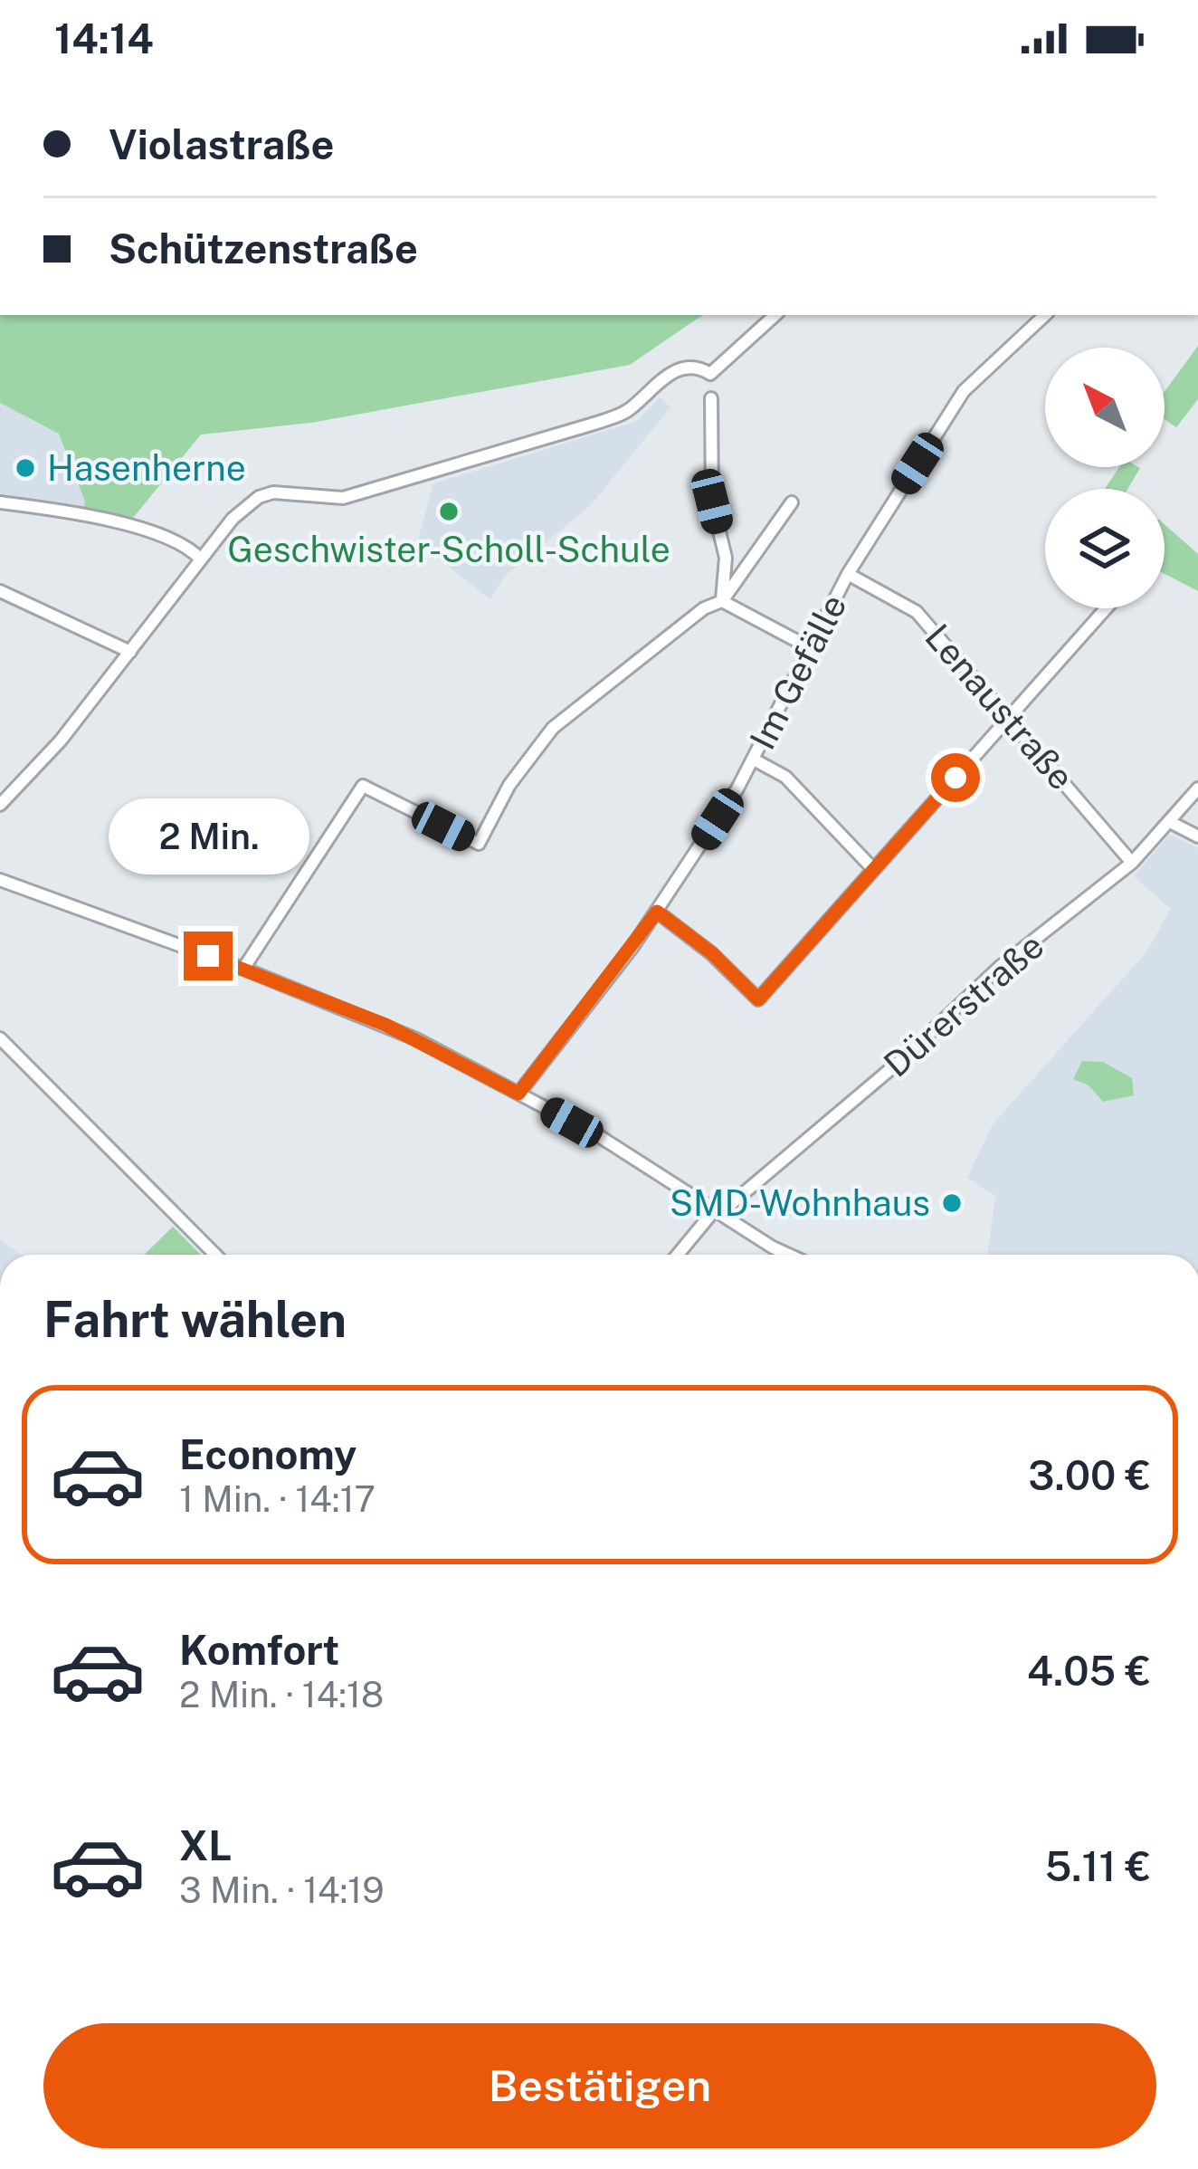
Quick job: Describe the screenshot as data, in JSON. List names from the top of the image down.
{
  "streets": {
    "street": ["Im Gefälle", "Lenaustraße", "Dürerstraße"]
  },
  "crossings": [
    ["Im Gefälle", "Lenaustraße"],
    ["Lenaustraße", "Dürerstraße"]
  ],
  "places": ["Hasenherne", "Geschwister-Scholl-Schule", "SMD-Wohnhaus"],
  "north": "top left",
  "page": {
    "status": "14:14",
    "banner": ["Violastraße", "Schützenstraße"],
    "bubble": "2 Min.",
    "heading": "Fahrt wählen",
    "list": [
      {
        "name": "Economy",
        "note": "1 Min. · 14:17",
        "value": "3.00 €"
      },
      {
        "name": "Komfort",
        "note": "2 Min. · 14:18",
        "value": "4.05 €"
      },
      {
        "name": "XL",
        "note": "3 Min. · 14:19",
        "value": "5.11 €"
      }
    ],
    "buttons": "Bestätigen"
  }
}
